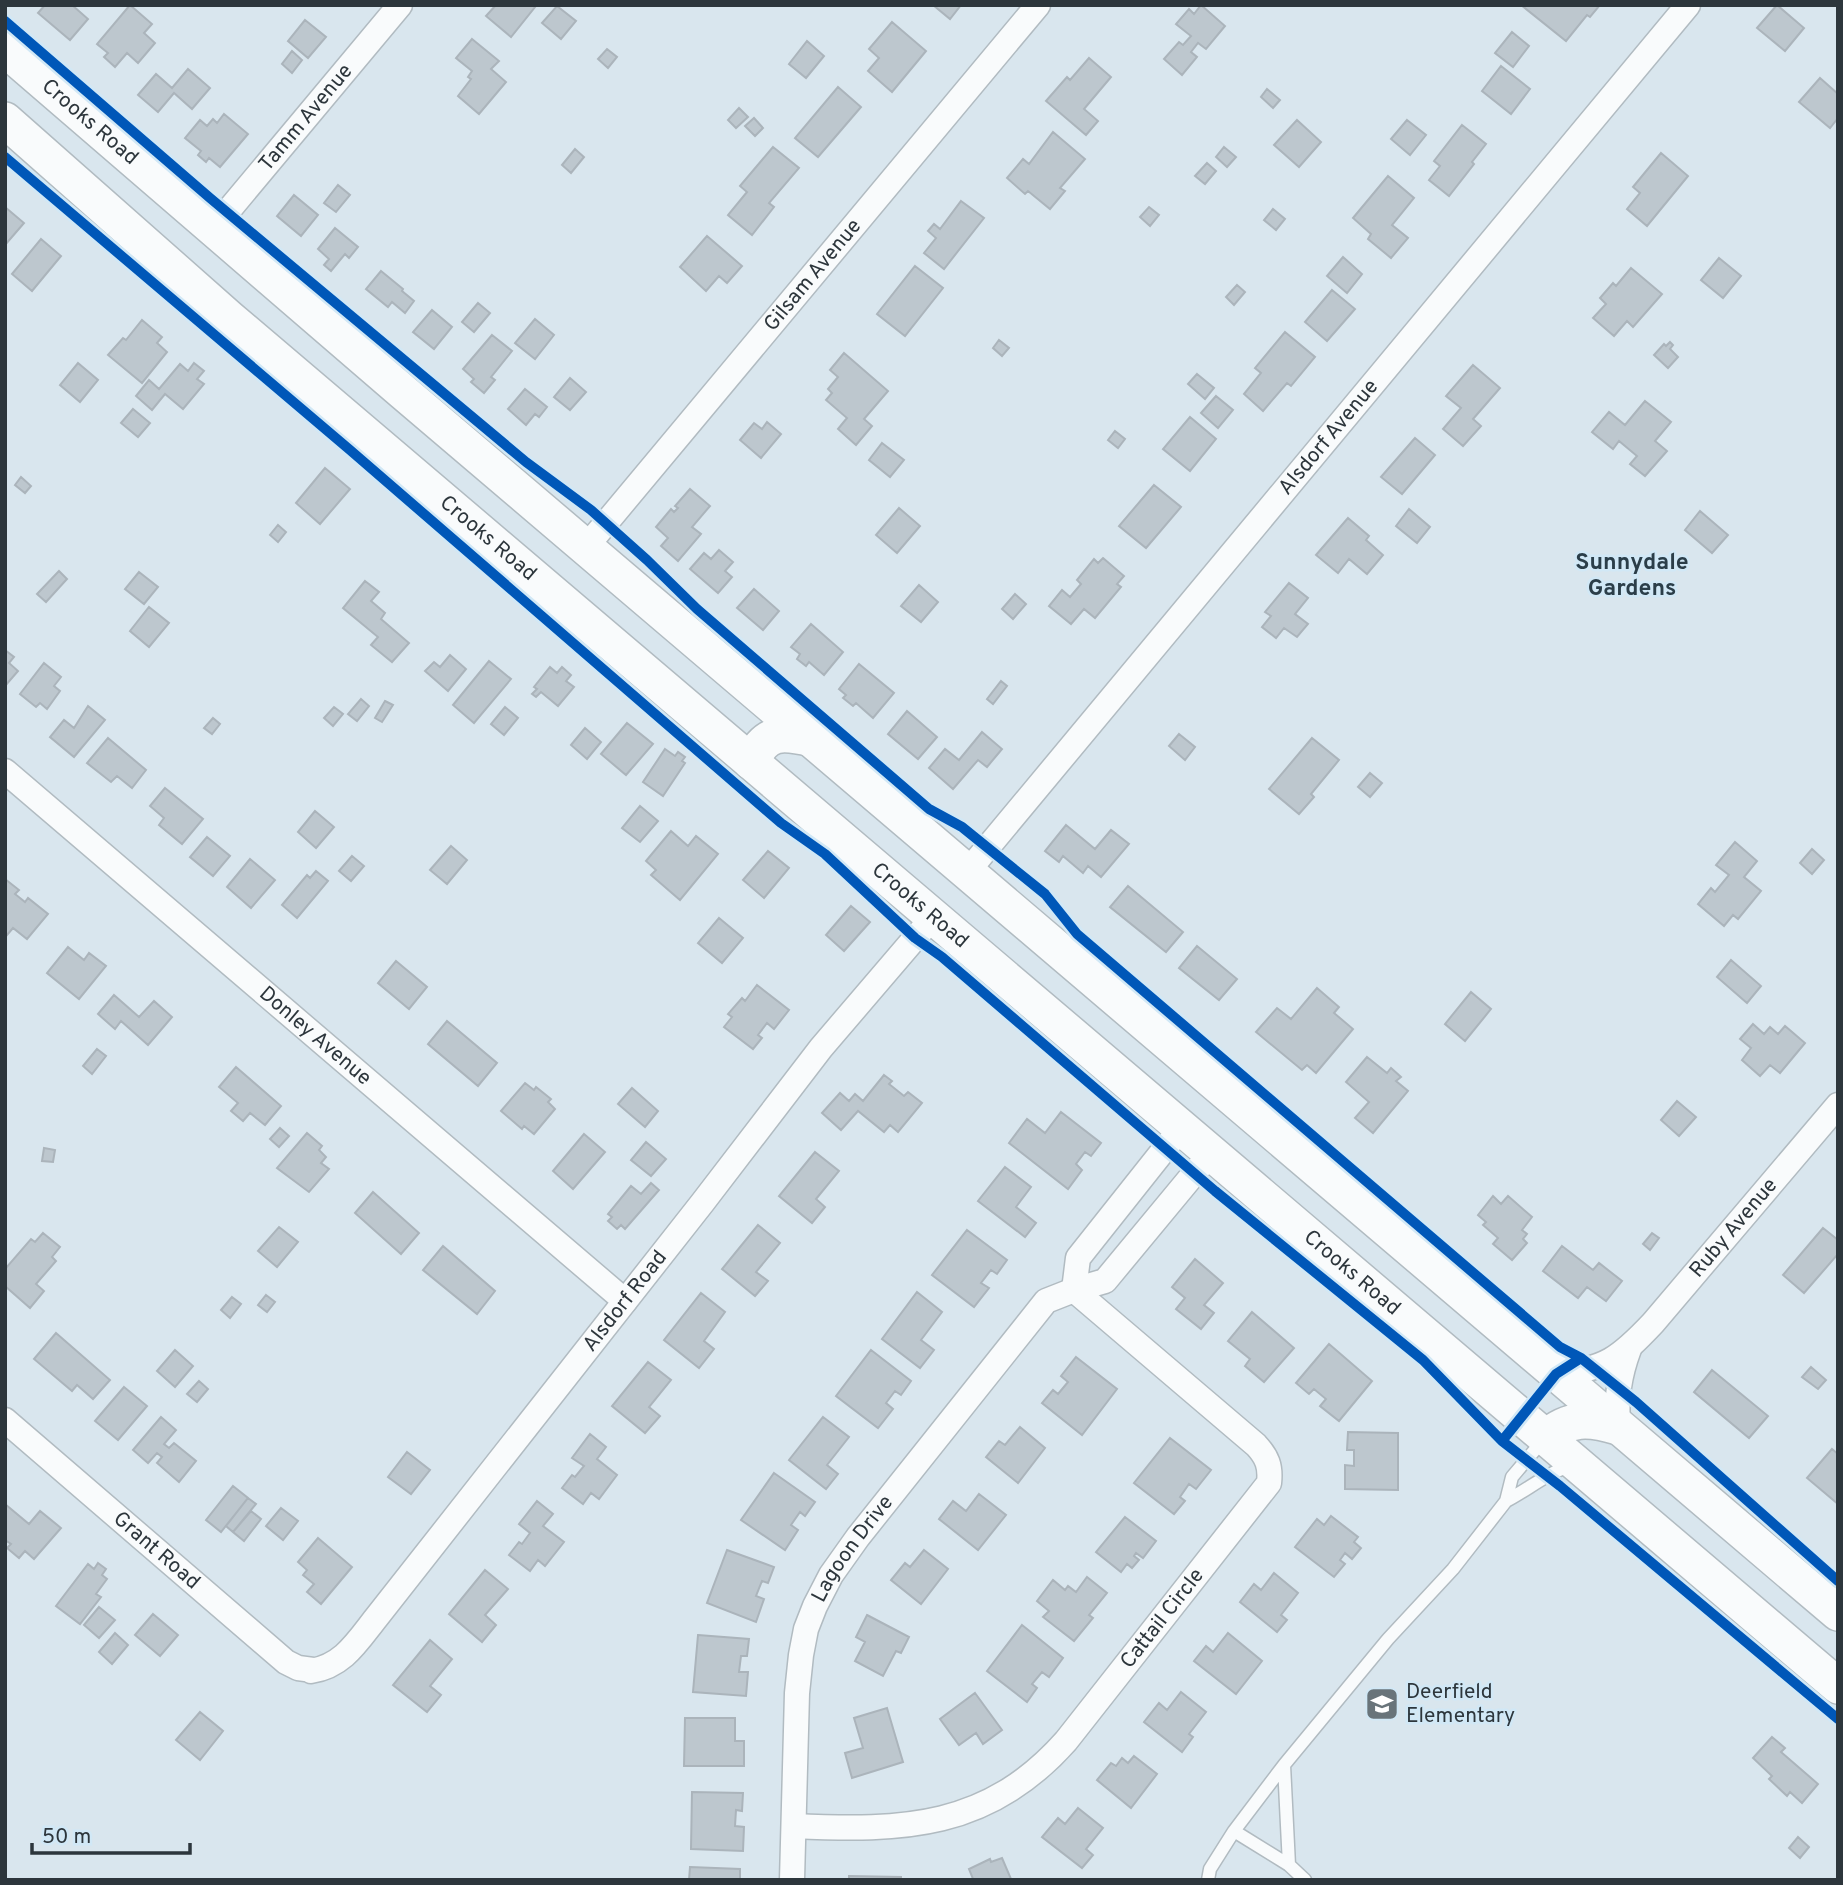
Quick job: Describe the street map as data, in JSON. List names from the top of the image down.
{
  "streets": {
    "main road": ["Crooks Road"],
    "street": [
      "Tamm Avenue",
      "Gilsam Avenue",
      "Alsdorf Avenue",
      "Donley Avenue",
      "Ruby Avenue",
      "Alsdorf Road",
      "Grant Road",
      "Lagoon Drive",
      "Cattail Circle"
    ]
  },
  "crossings": [
    ["Tamm Avenue", "Crooks Road"],
    ["Crooks Road", "Gilsam Avenue"],
    ["Crooks Road", "Alsdorf Avenue"],
    ["Crooks Road", "Ruby Avenue"],
    ["Crooks Road", "Alsdorf Road"],
    ["Crooks Road", "Lagoon Drive"],
    ["Donley Avenue", "Alsdorf Road"],
    ["Alsdorf Road", "Grant Road"],
    ["Lagoon Drive", "Cattail Circle"]
  ],
  "districts": ["Sunnydale Gardens"],
  "places": {
    "school or university": ["Deerfield Elementary"]
  },
  "scale_bar": "50 m"
}
